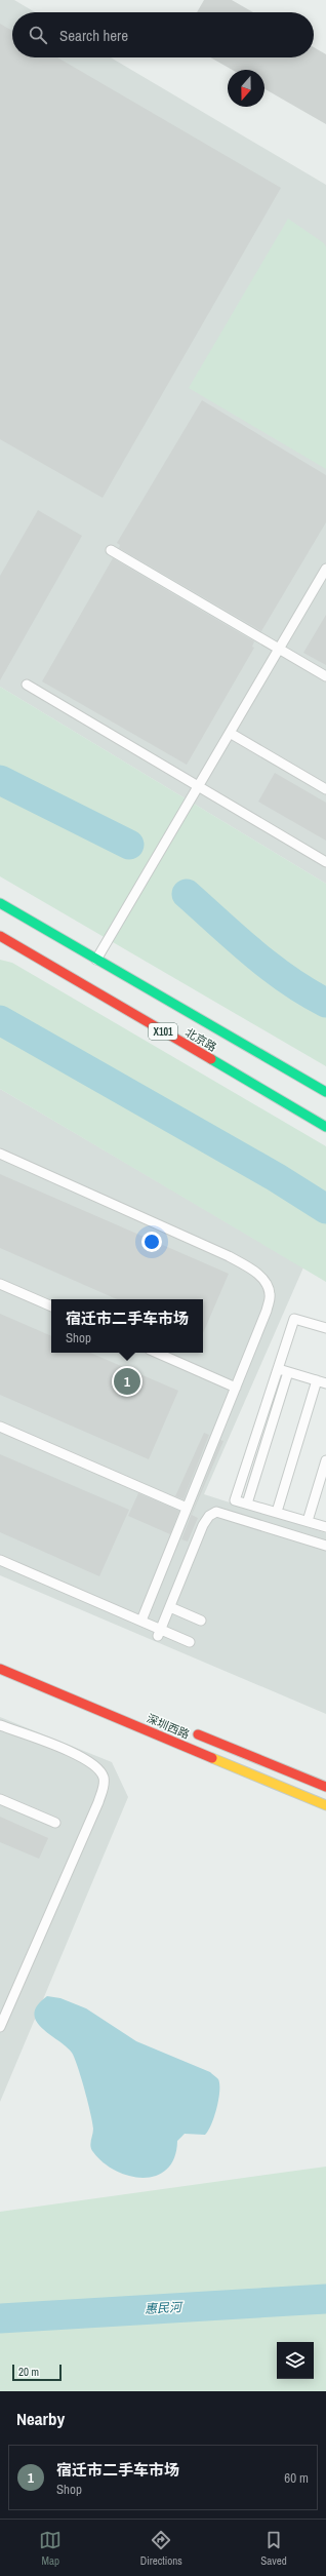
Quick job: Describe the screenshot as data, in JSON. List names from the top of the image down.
{
  "streets": {
    "main road": ["X101", "北京路", "深圳西路"]
  },
  "water": ["惠民河"],
  "scale_bar": "20 m",
  "north": "bottom",
  "page": {
    "search": "Search here",
    "popup": ["宿迁市二手车市场", "Shop"],
    "pins": "1",
    "scale": "20 m",
    "heading": "Nearby",
    "list": [
      {
        "mark": "1",
        "name": "宿迁市二手车市场",
        "note": "Shop",
        "value": "60 m"
      }
    ],
    "nav": ["Map", "Directions", "Saved"]
  }
}
